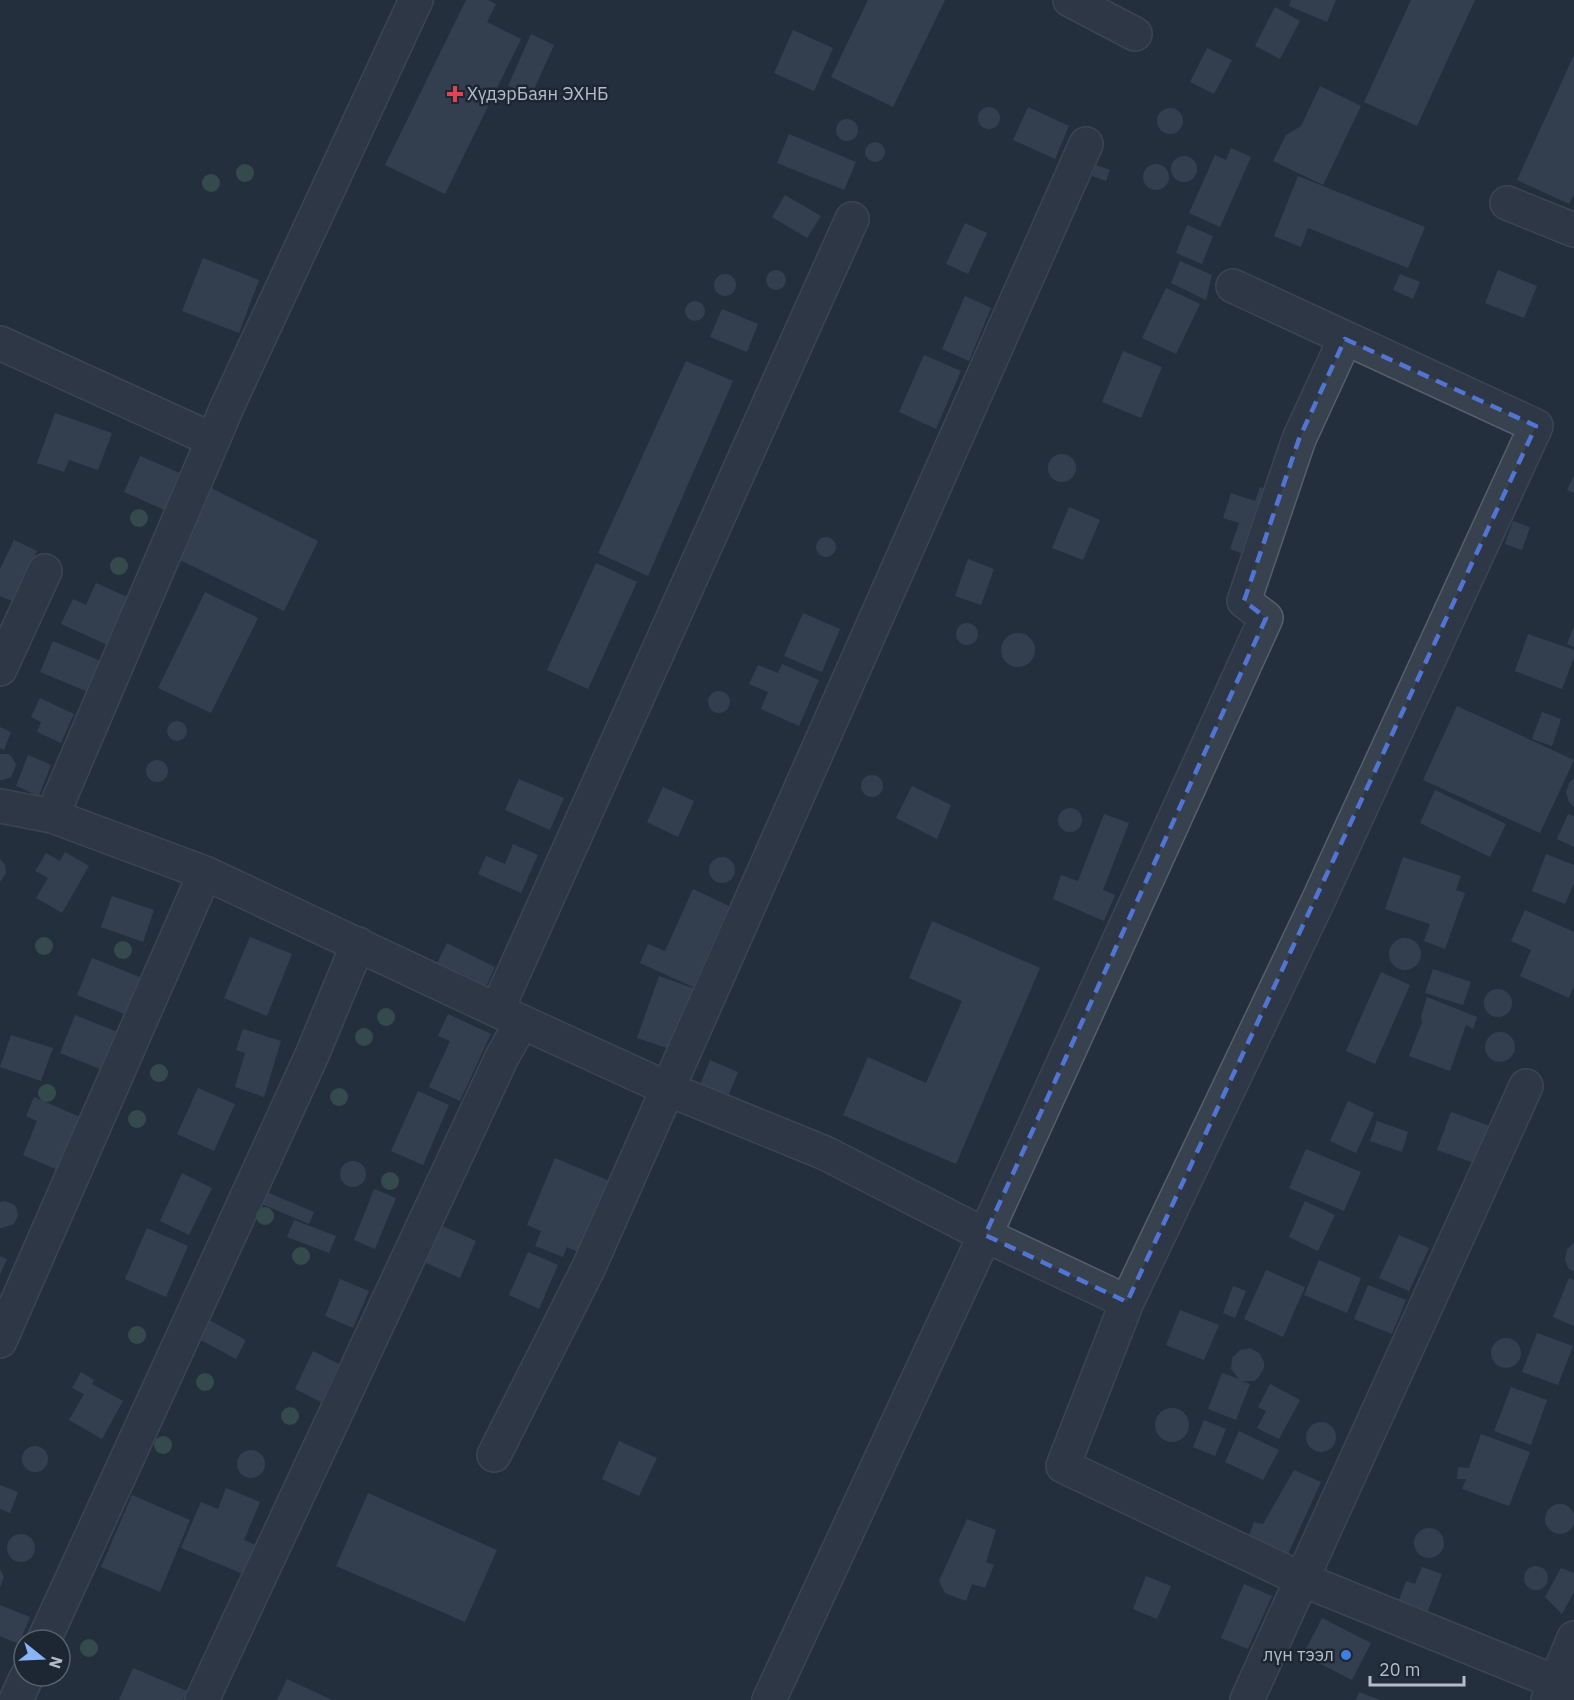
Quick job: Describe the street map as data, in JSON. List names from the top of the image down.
{
  "places": {
    "health": ["ХүдэрБаян ЭХНБ"],
    "other": ["лүн тээл"]
  },
  "scale_bar": "20 m",
  "north": "right"
}
